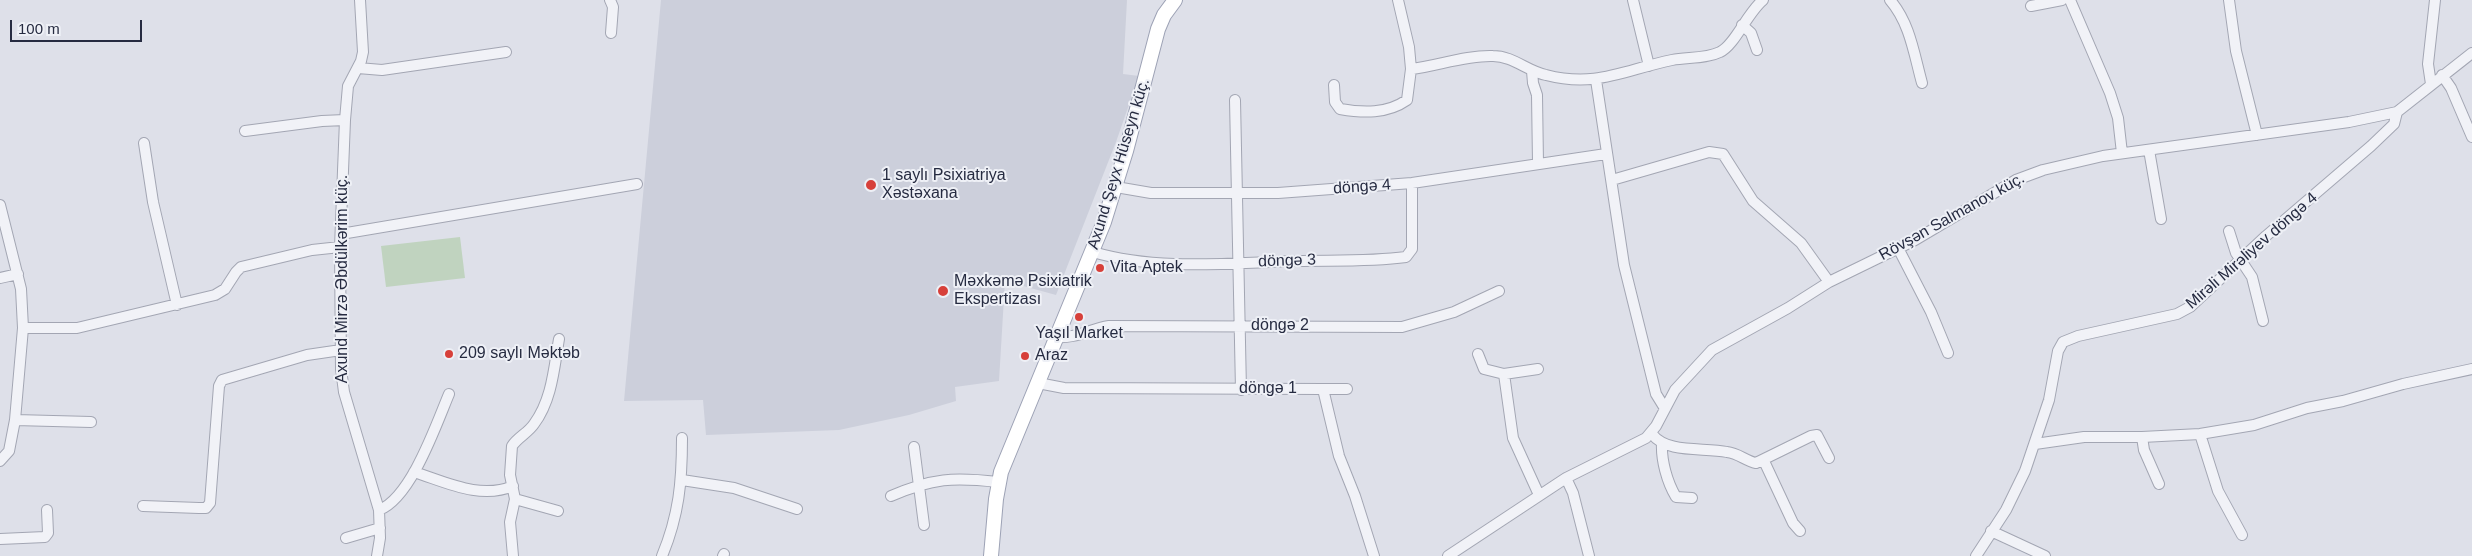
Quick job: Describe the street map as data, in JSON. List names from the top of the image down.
{
  "streets": {
    "main road": ["Axund Şeyx Hüseyn küç."],
    "street": [
      "döngə 4",
      "Rövşən Salmanov küç.",
      "Mirəli Mirəliyev döngə 4",
      "döngə 3",
      "Axund Mirzə Əbdülkərim küç.",
      "döngə 2",
      "döngə 1"
    ]
  },
  "crossings": [
    ["Axund Şeyx Hüseyn küç.", "döngə 4"],
    ["Axund Şeyx Hüseyn küç.", "döngə 3"],
    ["Axund Şeyx Hüseyn küç.", "döngə 2"],
    ["Axund Şeyx Hüseyn küç.", "döngə 1"],
    ["döngə 4", "döngə 3"],
    ["Rövşən Salmanov küç.", "Mirəli Mirəliyev döngə 4"]
  ],
  "places": [
    "1 saylı Psixiatriya Xəstəxana",
    "Vita Aptek",
    "Məxkəmə Psixiatrik Ekspertizası",
    "Yaşıl Market",
    "209 saylı Məktəb",
    "Araz"
  ],
  "scale_bar": "100 m"
}
